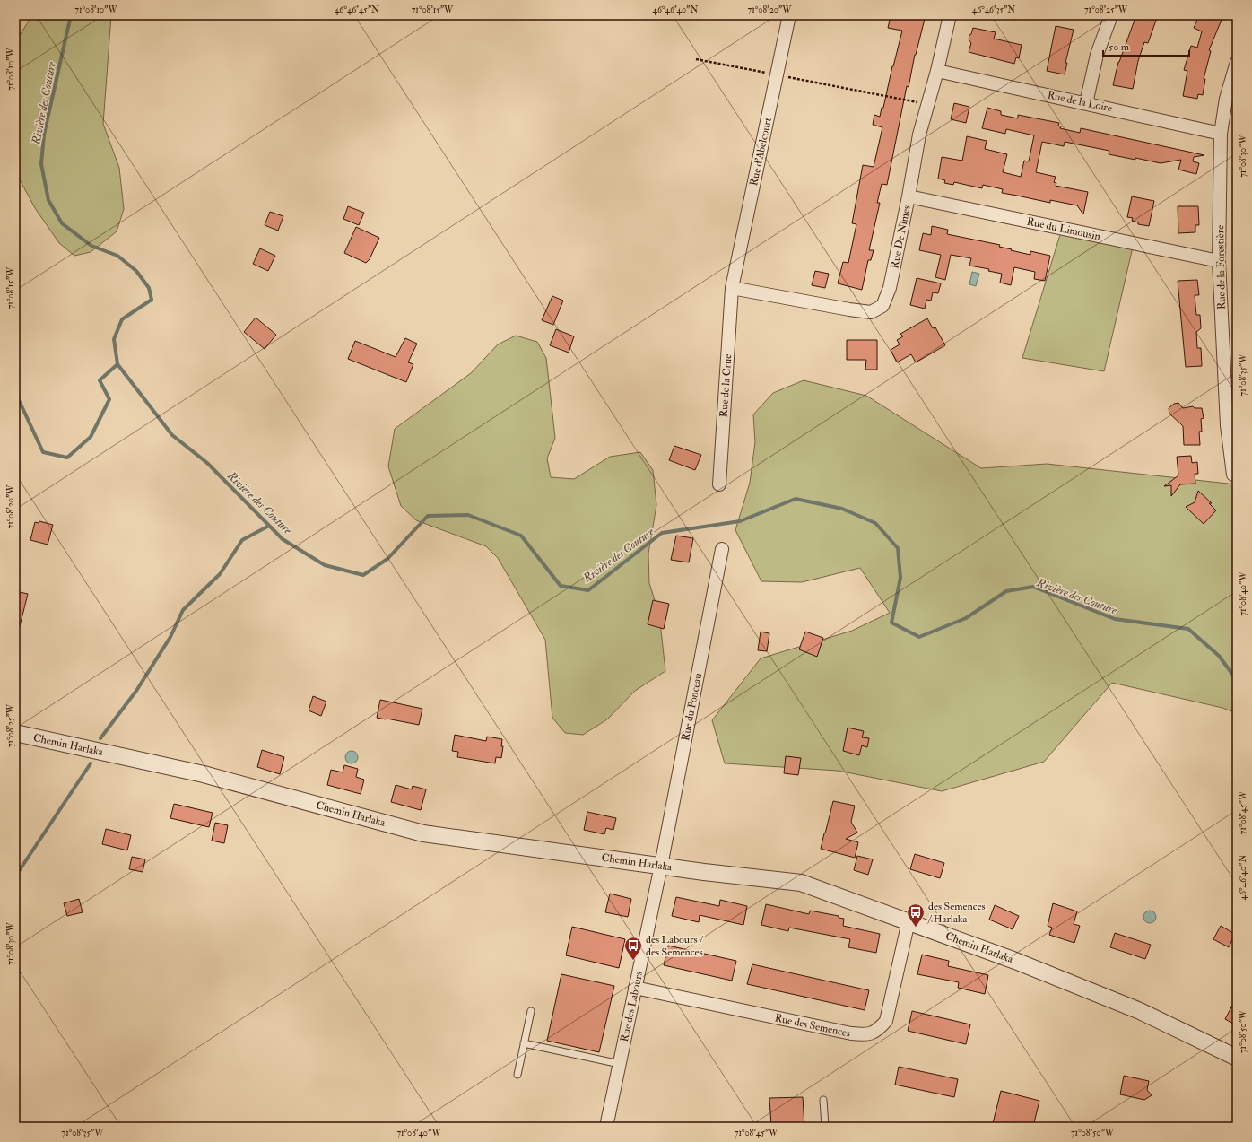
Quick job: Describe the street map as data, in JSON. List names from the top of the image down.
{
  "streets": {
    "street": [
      "Rue de la Loire",
      "Rue d'Abelcourt",
      "Rue du Limousin",
      "Rue De Nîmes",
      "Rue de la Forestière",
      "Rue de la Crue",
      "Rue du Ponceau",
      "Chemin Harlaka",
      "Rue des Labours",
      "Rue des Semences"
    ]
  },
  "crossings": [
    ["Rue de la Loire", "Rue De Nîmes"],
    ["Rue de la Loire", "Rue de la Forestière"],
    ["Rue d'Abelcourt", "Rue De Nîmes"],
    ["Rue d'Abelcourt", "Rue de la Crue"],
    ["Rue du Limousin", "Rue De Nîmes"],
    ["Rue du Limousin", "Rue de la Forestière"],
    ["Rue De Nîmes", "Rue de la Crue"],
    ["Rue du Ponceau", "Chemin Harlaka"],
    ["Rue du Ponceau", "Rue des Labours"],
    ["Chemin Harlaka", "Rue des Labours"],
    ["Chemin Harlaka", "Rue des Semences"],
    ["Rue des Labours", "Rue des Semences"]
  ],
  "water": ["Rivière des Couture"],
  "places": {
    "bus stop": ["des Semences / Harlaka", "des Labours / des Semences"]
  },
  "scale_bar": "50 m",
  "coordinates": [
    "71°08'10\"W",
    "46°46'45\"N",
    "71°08'15\"W",
    "46°46'40\"N",
    "71°08'20\"W",
    "46°46'35\"N",
    "71°08'25\"W",
    "71°08'30\"W",
    "71°08'35\"W",
    "71°08'40\"W",
    "71°08'45\"W",
    "71°08'50\"W"
  ]
}
